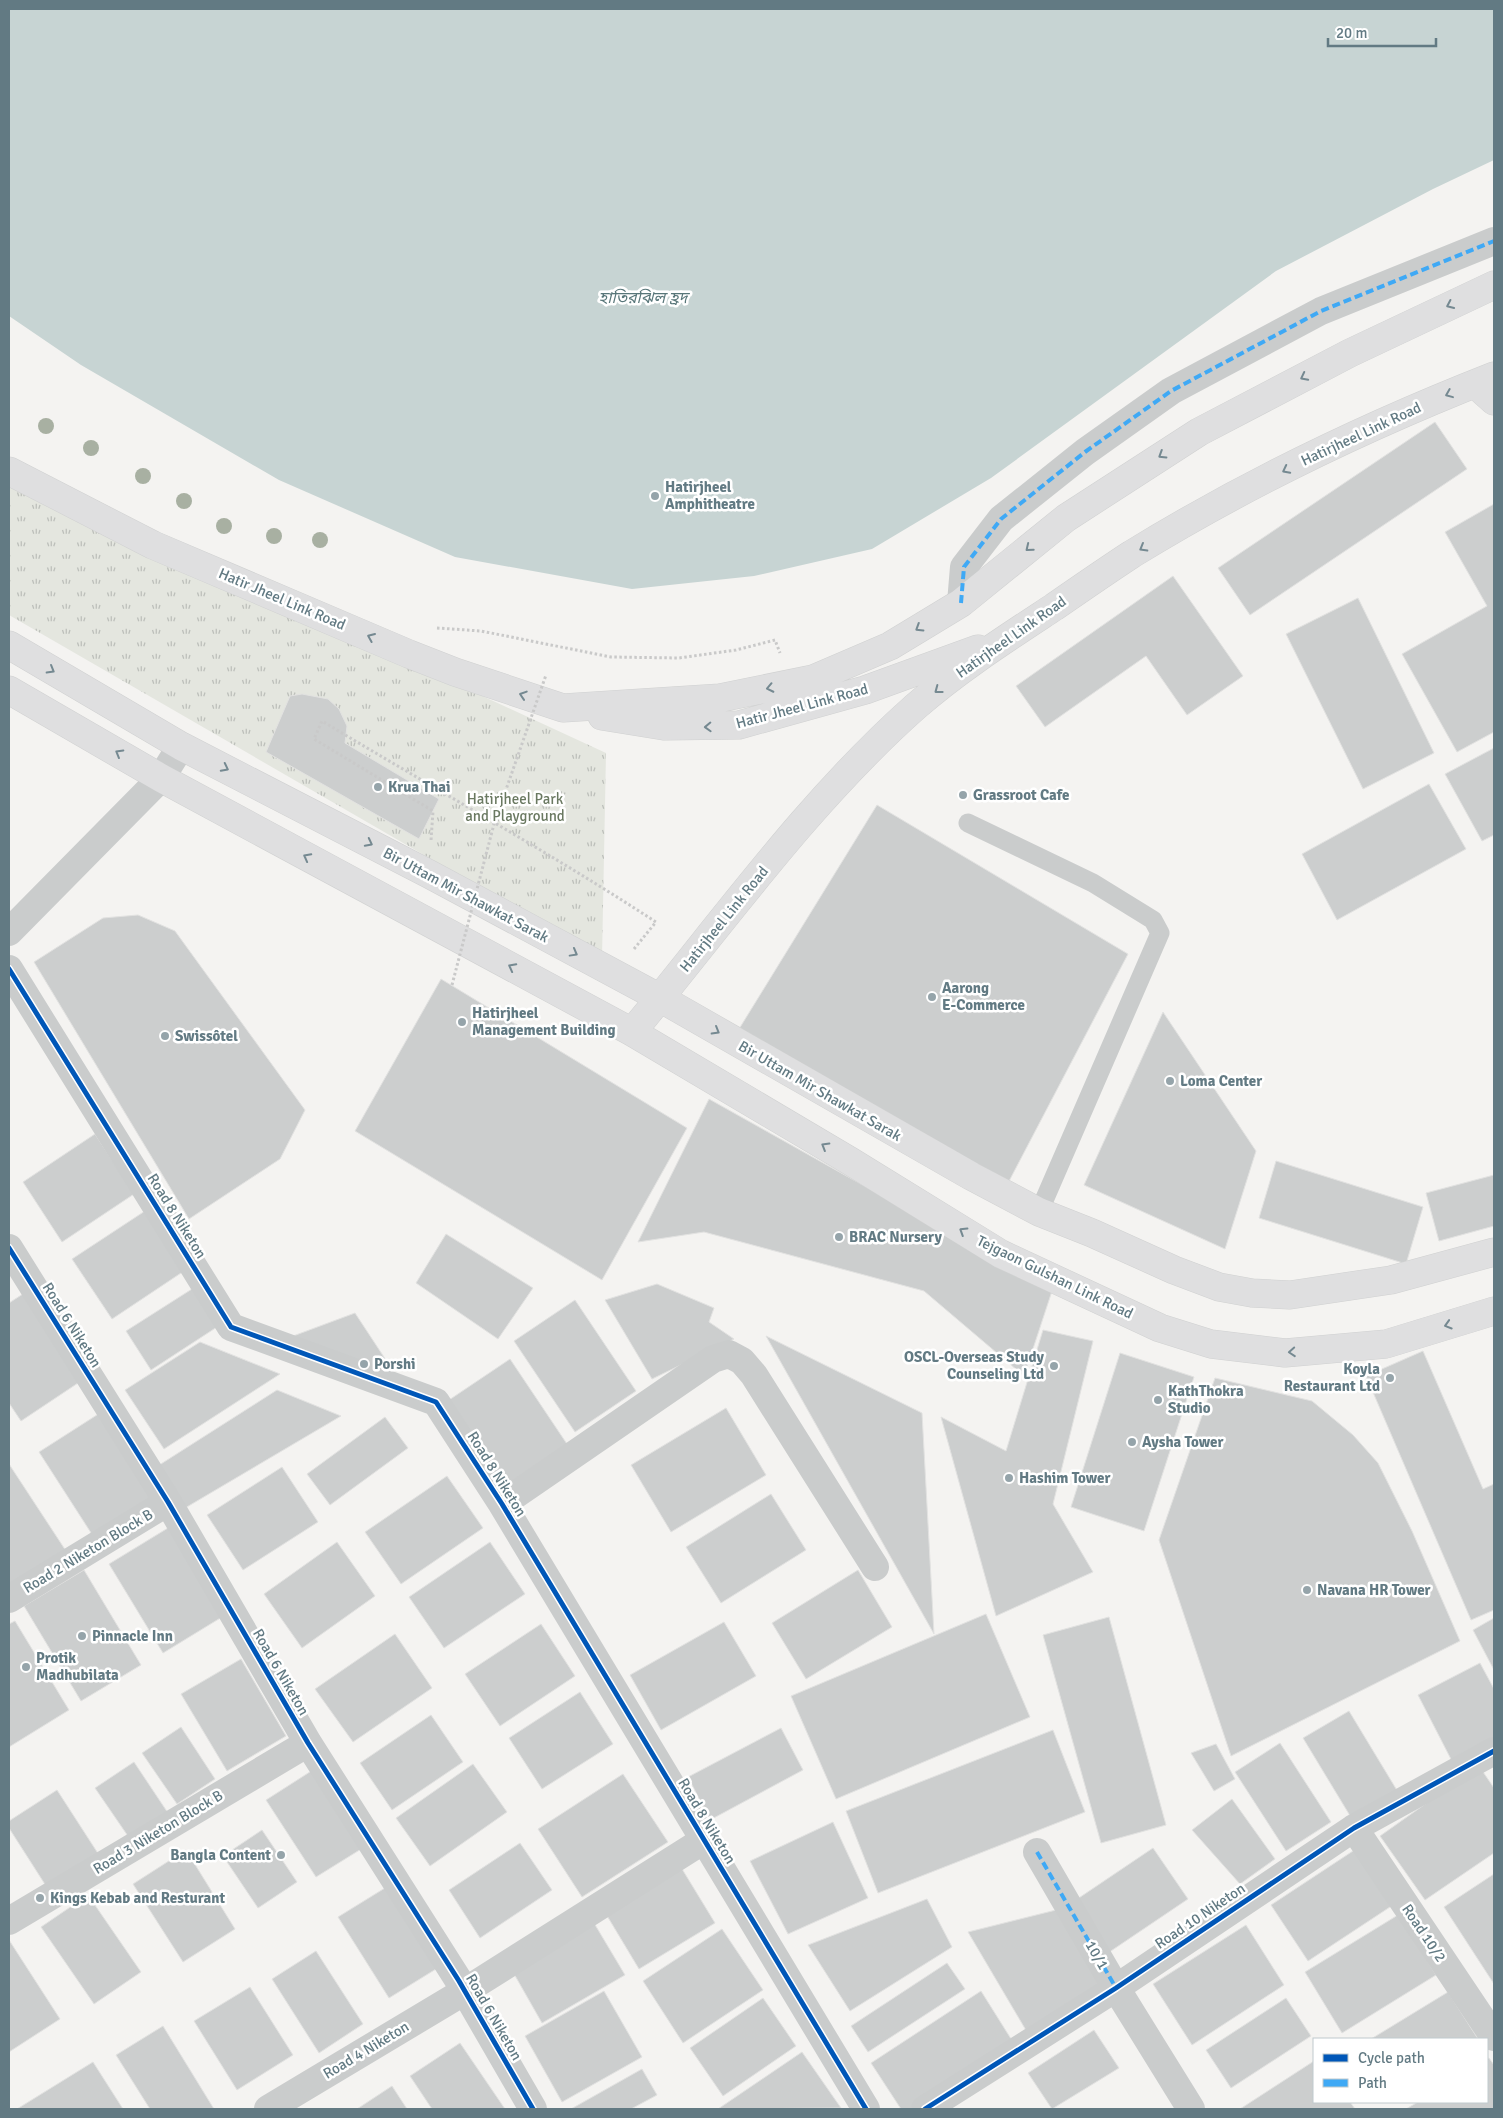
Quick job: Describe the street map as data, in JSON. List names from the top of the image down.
{
  "streets": {
    "main road": [
      "Hatirjheel Link Road",
      "Hatir Jheel Link Road",
      "Bir Uttam Mir Shawkat Sarak",
      "Tejgaon Gulshan Link Road"
    ],
    "street": [
      "Road 8 Niketon",
      "Road 6 Niketon",
      "Road 2 Niketon Block B",
      "Road 3 Niketon Block B",
      "Road 10 Niketon",
      "Road 10/2",
      "10/1",
      "Road 4 Niketon"
    ]
  },
  "crossings": [
    ["Hatirjheel Link Road", "Hatir Jheel Link Road"],
    ["Hatirjheel Link Road", "Bir Uttam Mir Shawkat Sarak"],
    ["Hatirjheel Link Road", "Tejgaon Gulshan Link Road"],
    ["Road 8 Niketon", "Road 4 Niketon"],
    ["Road 6 Niketon", "Road 2 Niketon Block B"],
    ["Road 6 Niketon", "Road 3 Niketon Block B"],
    ["Road 6 Niketon", "Road 4 Niketon"],
    ["Road 10 Niketon", "Road 10/2"],
    ["Road 10 Niketon", "10/1"]
  ],
  "one_way": [
    "Hatirjheel Link Road",
    "Hatir Jheel Link Road",
    "Bir Uttam Mir Shawkat Sarak",
    "Tejgaon Gulshan Link Road"
  ],
  "water": ["হাতিরঝিল হ্রদ"],
  "parks": ["Hatirjheel Park and Playground"],
  "places": [
    "Hatirjheel Amphitheatre",
    "Krua Thai",
    "Grassroot Cafe",
    "Aarong E-Commerce",
    "Hatirjheel Management Building",
    "Swissôtel",
    "Loma Center",
    "BRAC Nursery",
    "Porshi",
    "OSCL-Overseas Study Counseling Ltd",
    "Koyla Restaurant Ltd",
    "KathThokra Studio",
    "Aysha Tower",
    "Hashim Tower",
    "Navana HR Tower",
    "Pinnacle Inn",
    "Protik Madhubilata",
    "Bangla Content",
    "Kings Kebab and Resturant"
  ],
  "legend": ["Cycle path", "Path"],
  "scale_bar": "20 m"
}
